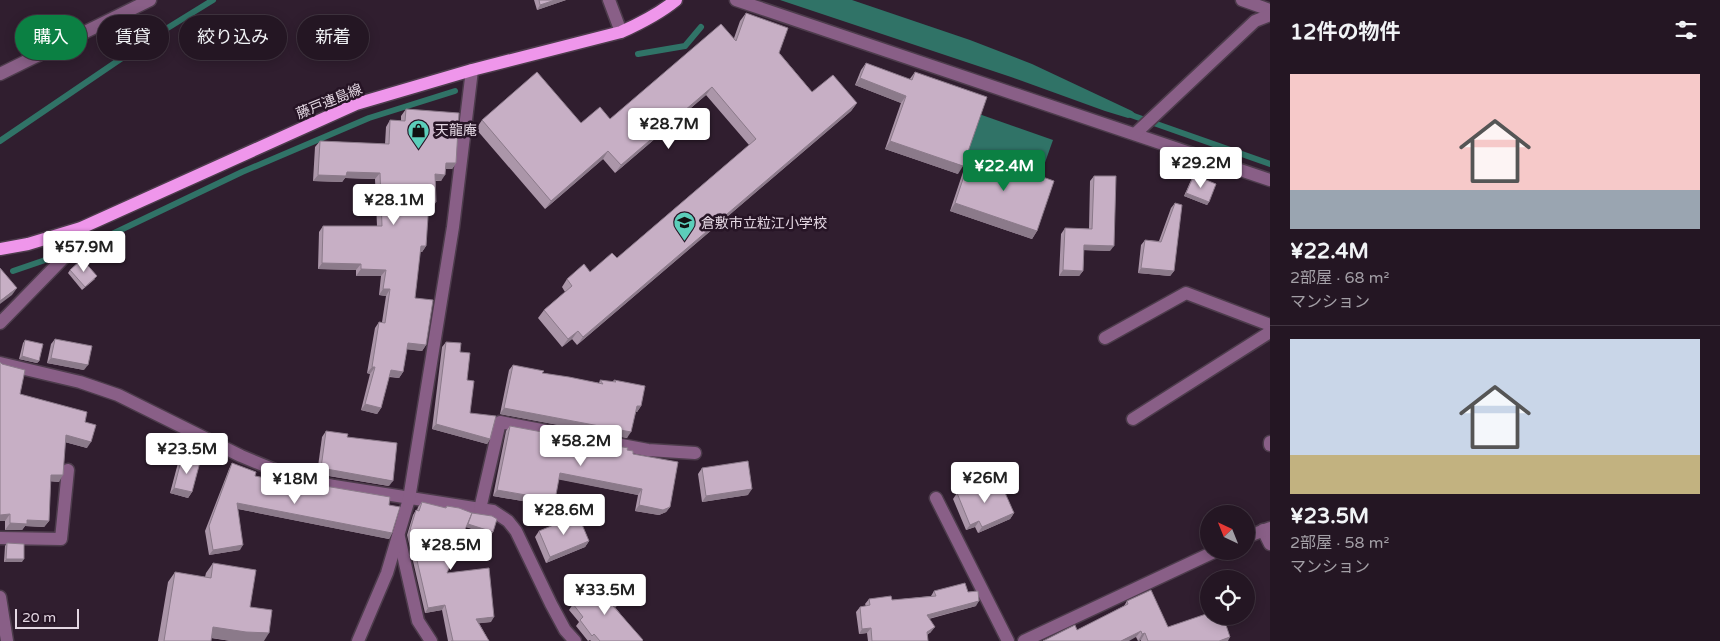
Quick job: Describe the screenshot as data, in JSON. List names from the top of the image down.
{
  "streets": {
    "main road": ["藤戸連島線"]
  },
  "places": {
    "shop": ["天龍庵"],
    "school or university": ["倉敷市立粒江小学校"]
  },
  "scale_bar": "20 m",
  "north": "top left",
  "page": {
    "heading": "12件の物件",
    "chip": [
      "購入",
      "賃貸",
      "絞り込み",
      "新着"
    ],
    "list": [
      {
        "name": "¥22.4M",
        "note": "2部屋 · 68 m² · マンション"
      },
      {
        "name": "¥23.5M",
        "note": "2部屋 · 58 m² · マンション"
      }
    ],
    "price": [
      "¥28.7M",
      "¥29.2M",
      "¥22.4M",
      "¥28.1M",
      "¥57.9M",
      "¥58.2M",
      "¥23.5M",
      "¥26M",
      "¥18M",
      "¥28.6M",
      "¥28.5M",
      "¥33.5M"
    ],
    "scale": "20 m"
  }
}
